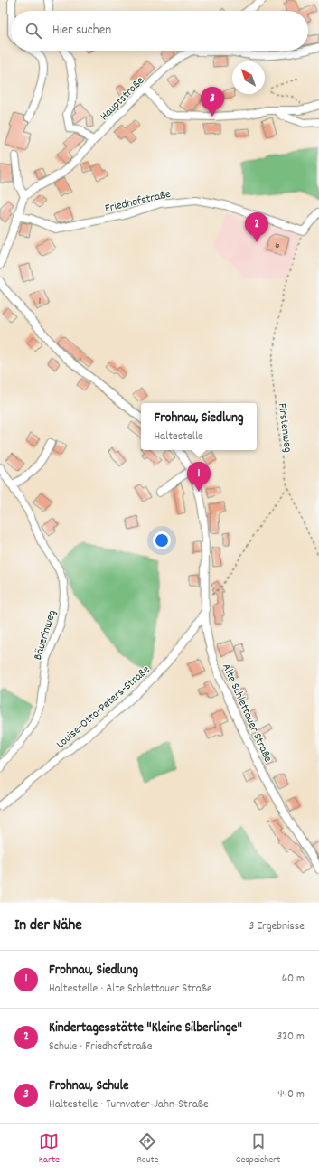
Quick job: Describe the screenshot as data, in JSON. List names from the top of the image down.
{
  "streets": {
    "street": [
      "Hauptstraße",
      "Friedhofstraße",
      "Bäuerinweg",
      "Louise-Otto-Peters-Straße",
      "Alte Schlettauer Straße"
    ],
    "path": ["Firstenweg"]
  },
  "crossings": [
    ["Friedhofstraße", "Firstenweg"],
    ["Louise-Otto-Peters-Straße", "Alte Schlettauer Straße"]
  ],
  "house_numbers": ["6", "1"],
  "north": "top left",
  "page": {
    "search": "Hier suchen",
    "pins": ["3", "2", "1"],
    "popup": ["Frohnau, Siedlung", "Haltestelle"],
    "heading": ["In der Nähe", "3 Ergebnisse"],
    "list": [
      {
        "mark": "1",
        "name": "Frohnau, Siedlung",
        "note": "Haltestelle · Alte Schlettauer Straße",
        "value": "60 m"
      },
      {
        "mark": "2",
        "name": "Kindertagesstätte \"Kleine Silberlinge\"",
        "note": "Schule · Friedhofstraße",
        "value": "320 m"
      },
      {
        "mark": "3",
        "name": "Frohnau, Schule",
        "note": "Haltestelle · Turnvater-Jahn-Straße",
        "value": "440 m"
      }
    ],
    "nav": ["Karte", "Route", "Gespeichert"]
  }
}
